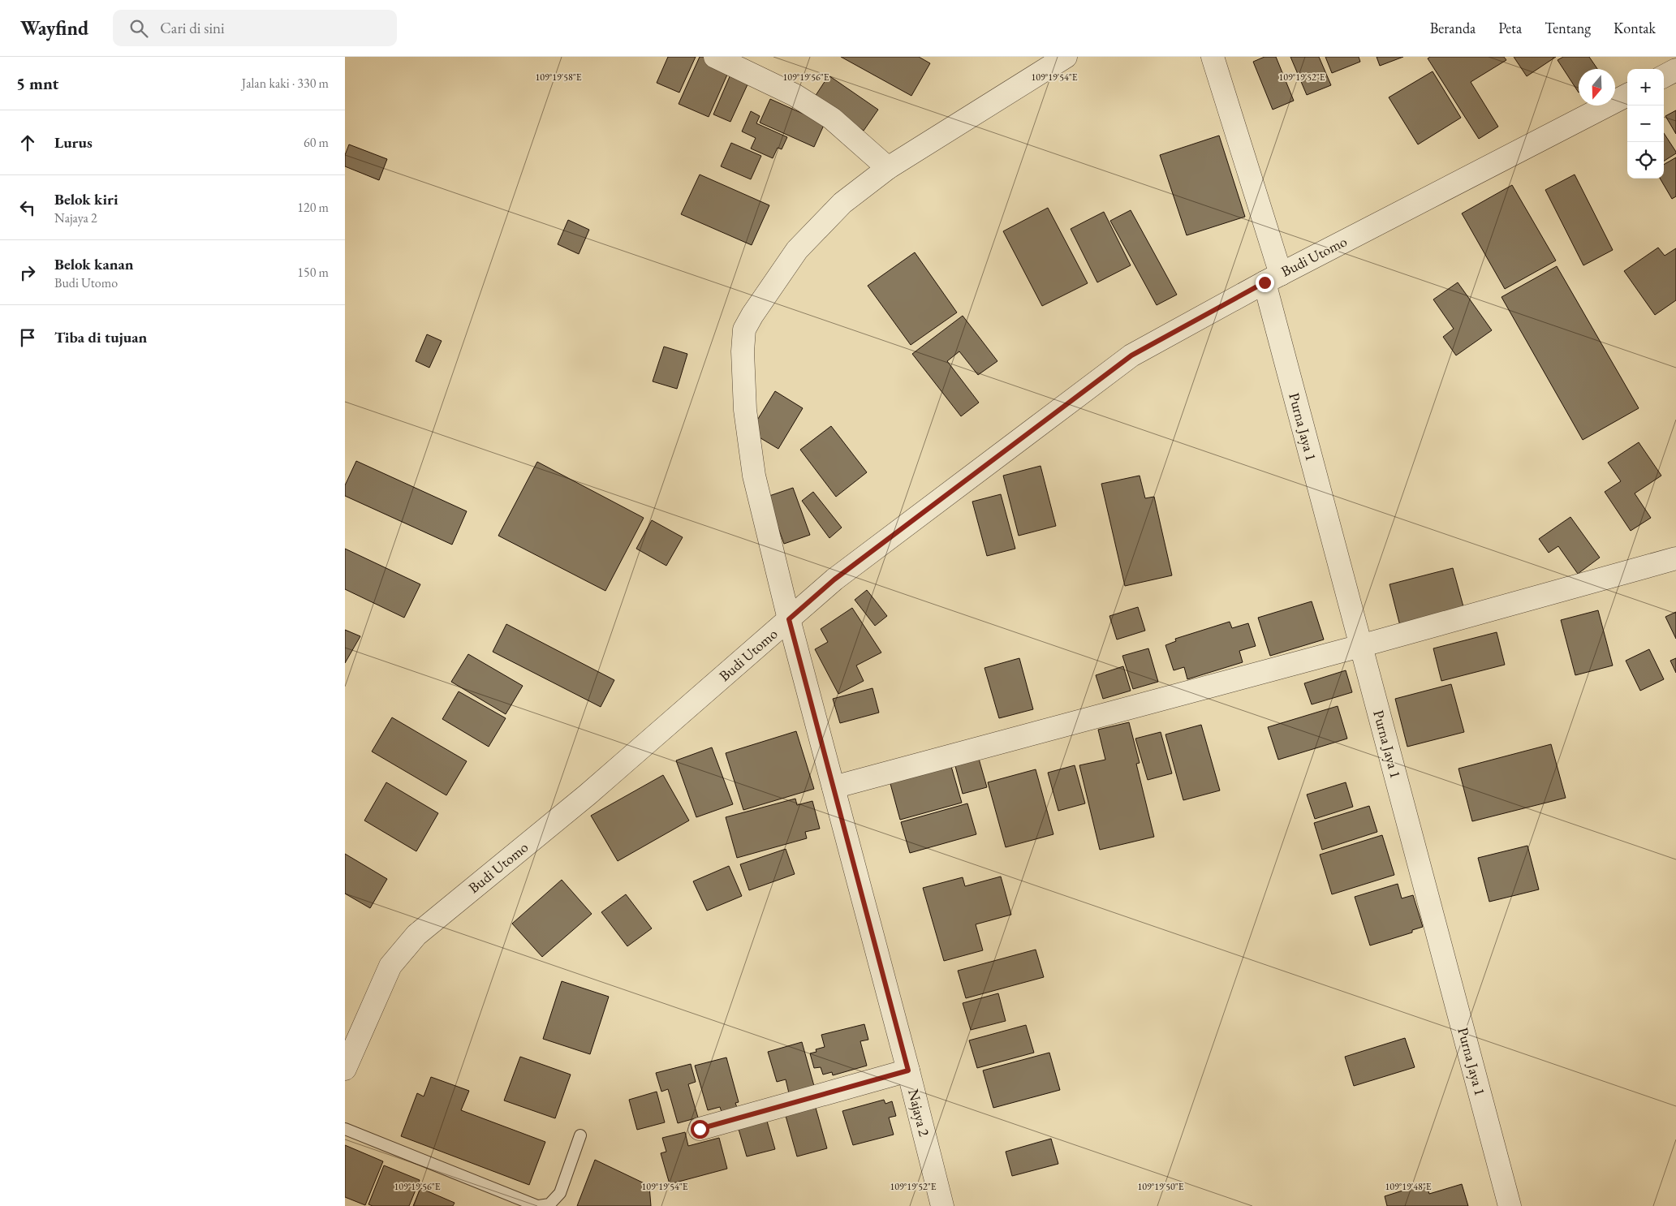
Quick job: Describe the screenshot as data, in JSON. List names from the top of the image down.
{
  "streets": {
    "street": ["Budi Utomo", "Purna Jaya 1", "Najaya 2"]
  },
  "crossings": [
    ["Budi Utomo", "Purna Jaya 1"],
    ["Budi Utomo", "Najaya 2"]
  ],
  "north": "bottom",
  "page": {
    "header": "Wayfind",
    "search": "Cari di sini",
    "nav": [
      "Beranda",
      "Peta",
      "Tentang",
      "Kontak"
    ],
    "heading": ["5 mnt", "Jalan kaki · 330 m"],
    "map_buttons": ["+", "−"],
    "list": [
      ["Lurus", "60 m"],
      ["Belok kiri", "Najaya 2", "120 m"],
      ["Belok kanan", "Budi Utomo", "150 m"],
      "Tiba di tujuan"
    ]
  },
  "coordinates": [
    "109°19'58\"E",
    "109°19'54\"E",
    "109°19'56\"E",
    "109°19'52\"E",
    "109°19'50\"E",
    "109°19'48\"E"
  ]
}
